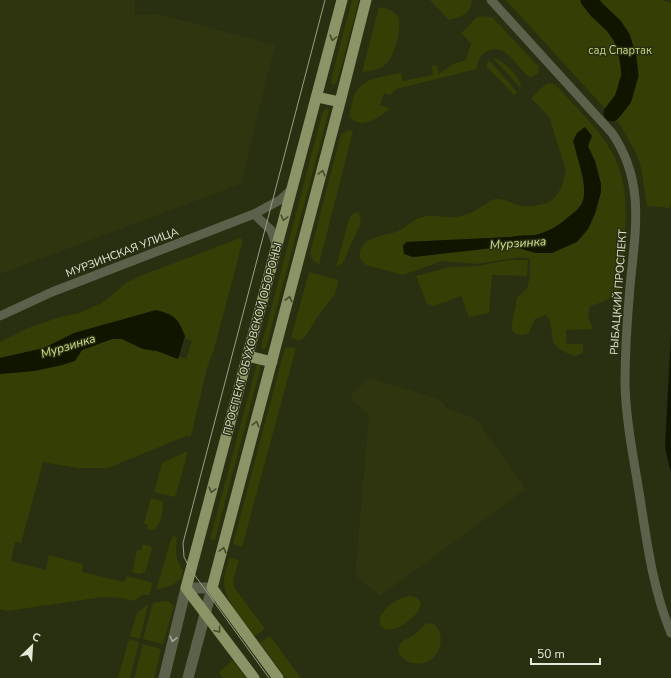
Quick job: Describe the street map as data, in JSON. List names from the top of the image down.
{
  "streets": {
    "main road": ["ПРОСПЕКТ ОБУХОВСКОЙ ОБОРОНЫ"],
    "street": ["МУРЗИНСКАЯ УЛИЦА", "РЫБАЦКИЙ ПРОСПЕКТ"]
  },
  "crossings": [
    ["МУРЗИНСКАЯ УЛИЦА", "ПРОСПЕКТ ОБУХОВСКОЙ ОБОРОНЫ"]
  ],
  "water": ["Мурзинка"],
  "parks": ["сад Спартак"],
  "scale_bar": "50 m",
  "north": "top right"
}
